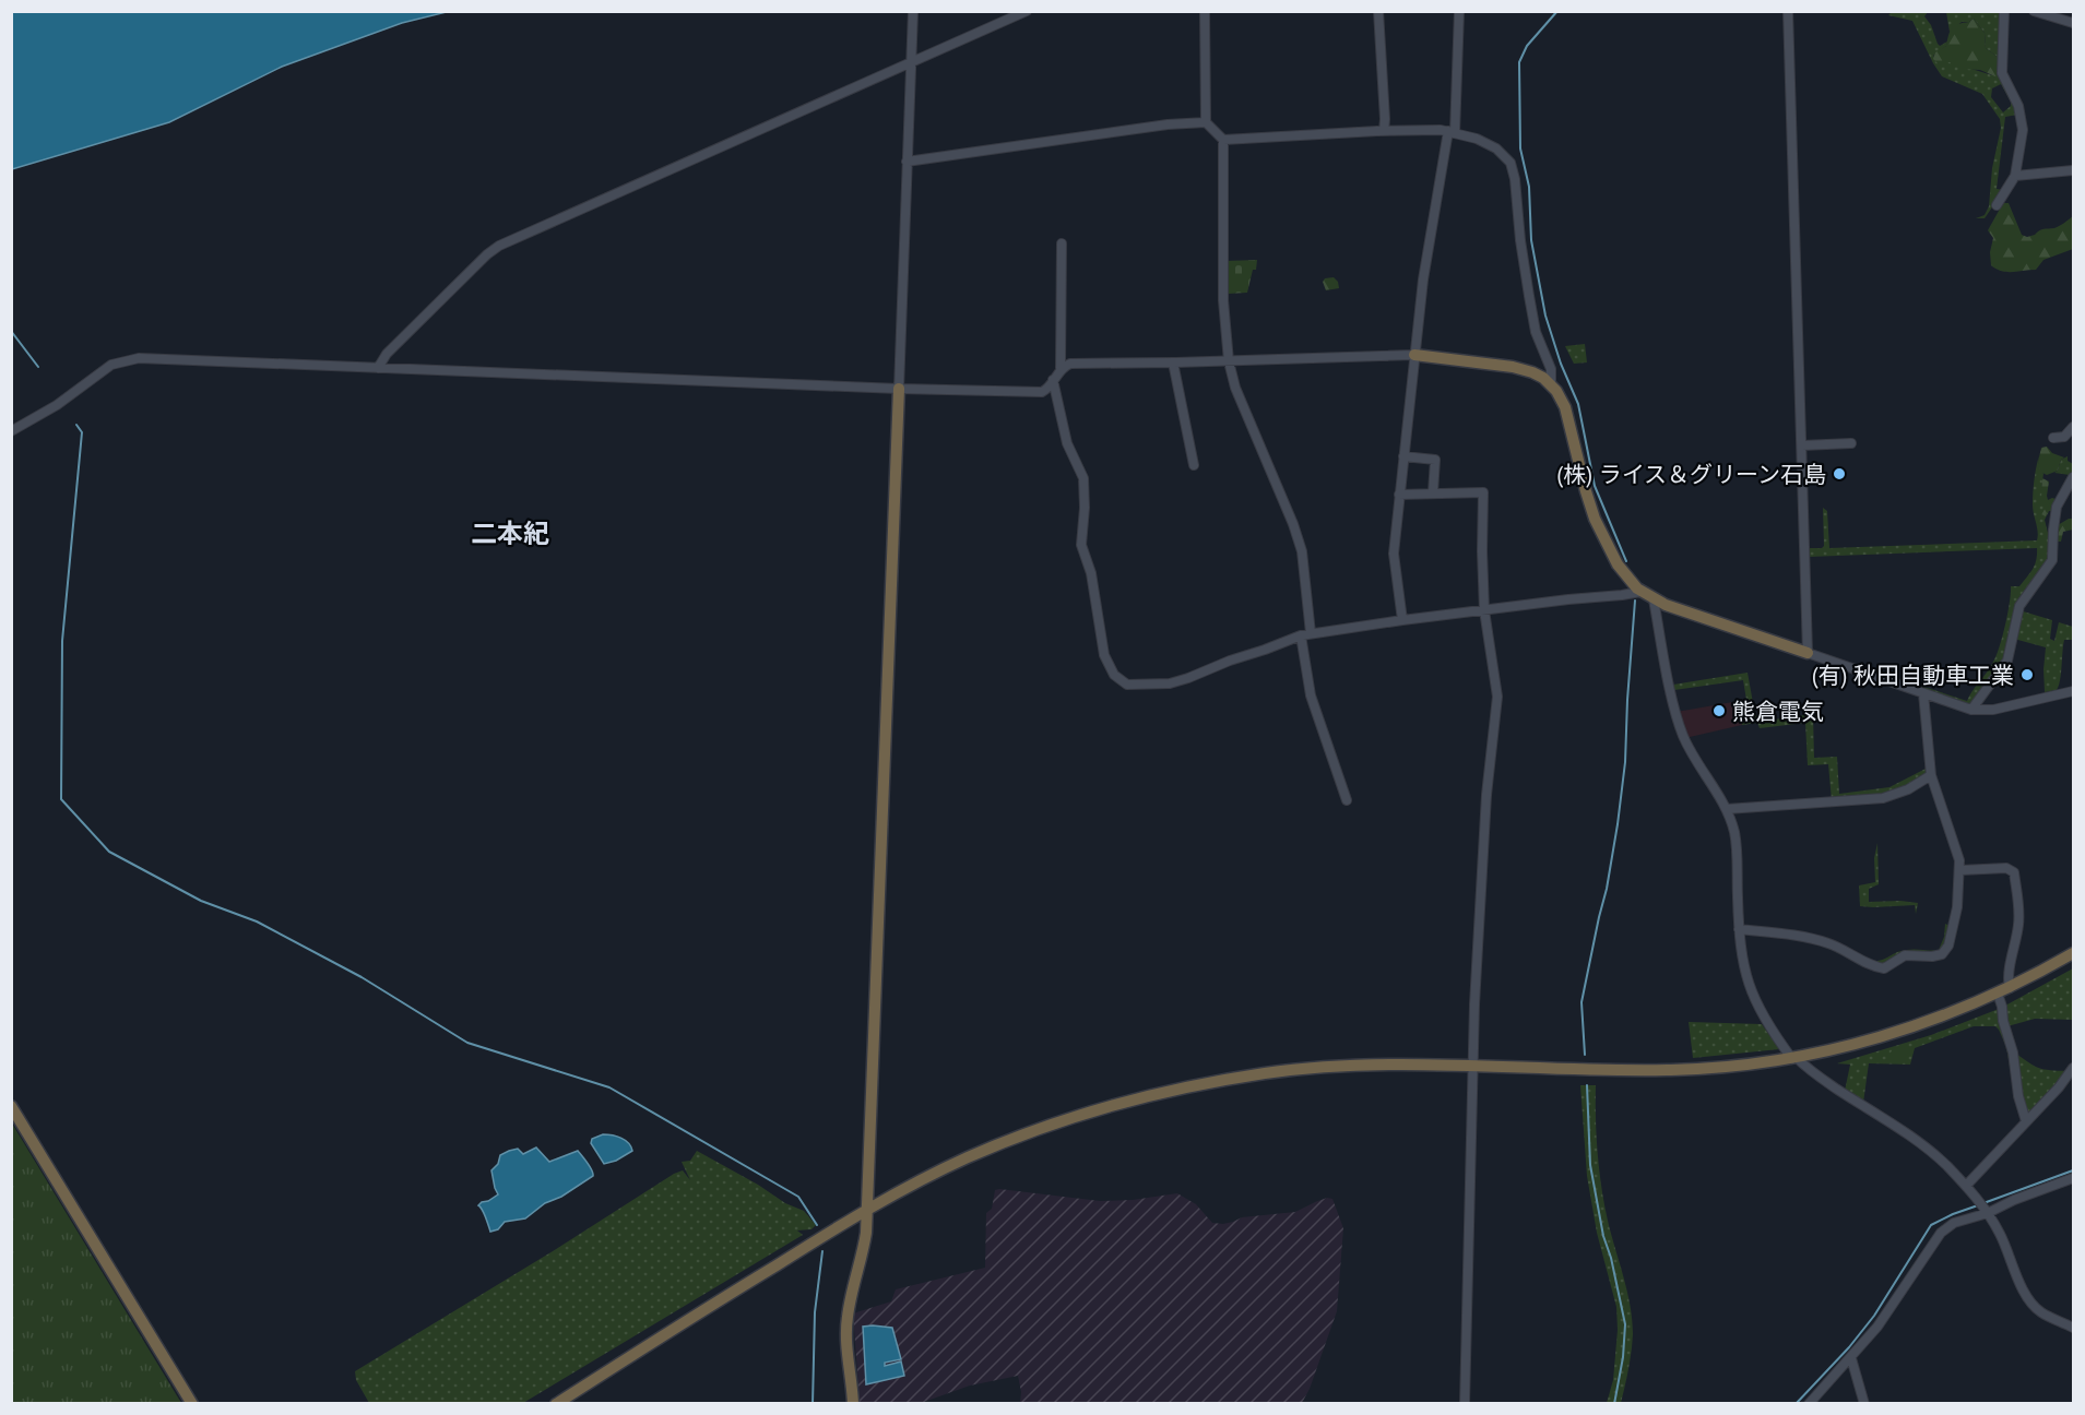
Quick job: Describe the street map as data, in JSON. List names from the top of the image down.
{
  "districts": ["二本紀"],
  "places": ["(株) ライス＆グリーン石島", "(有) 秋田自動車工業", "熊倉電気"]
}
